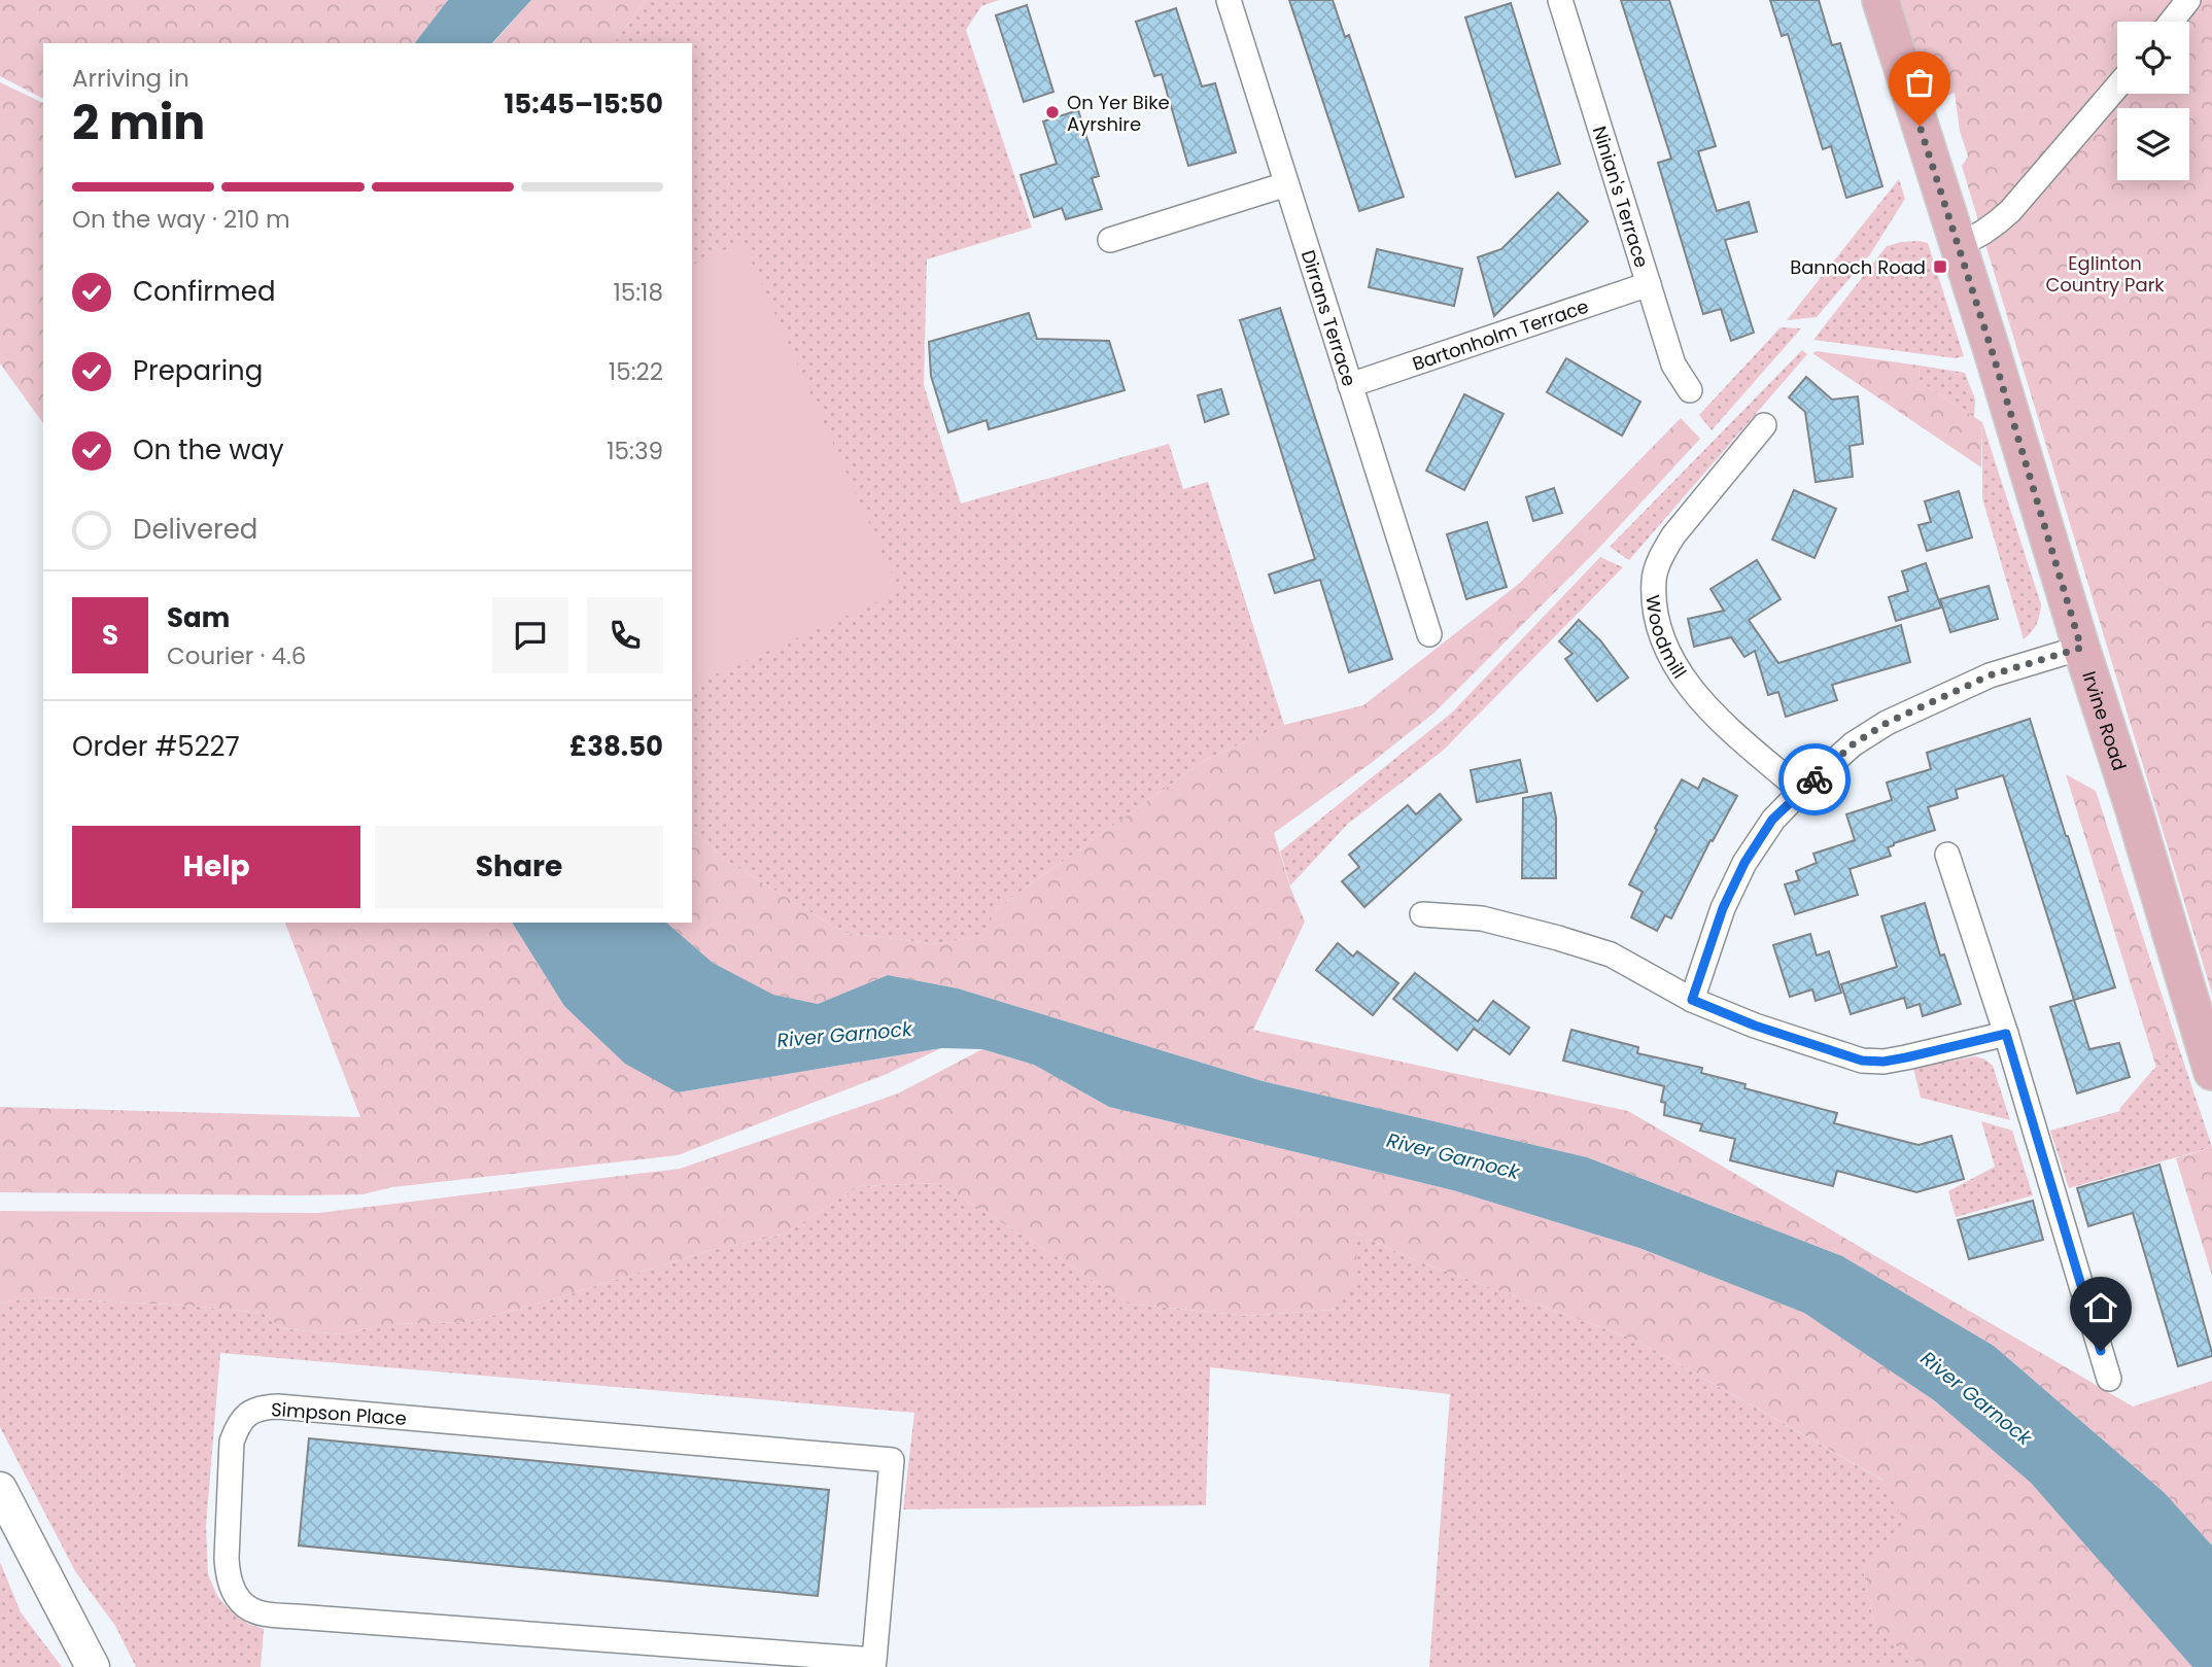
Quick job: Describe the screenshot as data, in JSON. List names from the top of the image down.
{
  "streets": {
    "main road": ["Irvine Road"],
    "street": [
      "Ninian's Terrace",
      "Dirrans Terrace",
      "Bartonholm Terrace",
      "Woodmill",
      "Simpson Place"
    ]
  },
  "crossings": [
    ["Ninian's Terrace", "Bartonholm Terrace"],
    ["Dirrans Terrace", "Bartonholm Terrace"]
  ],
  "water": ["River Garnock"],
  "parks": ["Eglinton Country Park"],
  "places": {
    "other": ["On Yer Bike Ayrshire"],
    "transit": ["Bannoch Road"]
  },
  "page": {
    "heading": ["2 min", "Arriving in", "15:45–15:50"],
    "panel": [
      "Sam",
      "Courier · 4.6",
      "Order #5227",
      "£38.50"
    ],
    "bar": "On the way · 210 m",
    "list": [
      ["Confirmed", "15:18"],
      ["Preparing", "15:22"],
      ["On the way", "15:39"],
      "Delivered"
    ],
    "round": "S",
    "buttons": ["Help", "Share"]
  }
}
